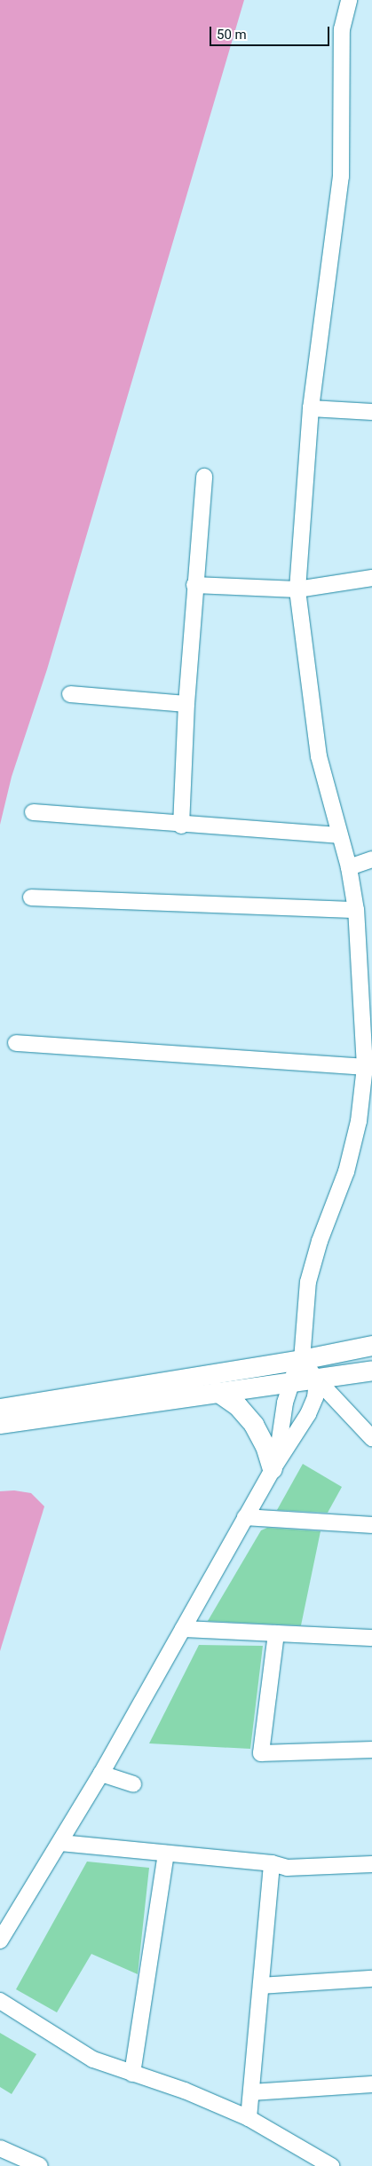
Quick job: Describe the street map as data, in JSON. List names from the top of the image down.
{
  "scale_bar": "50 m"
}
